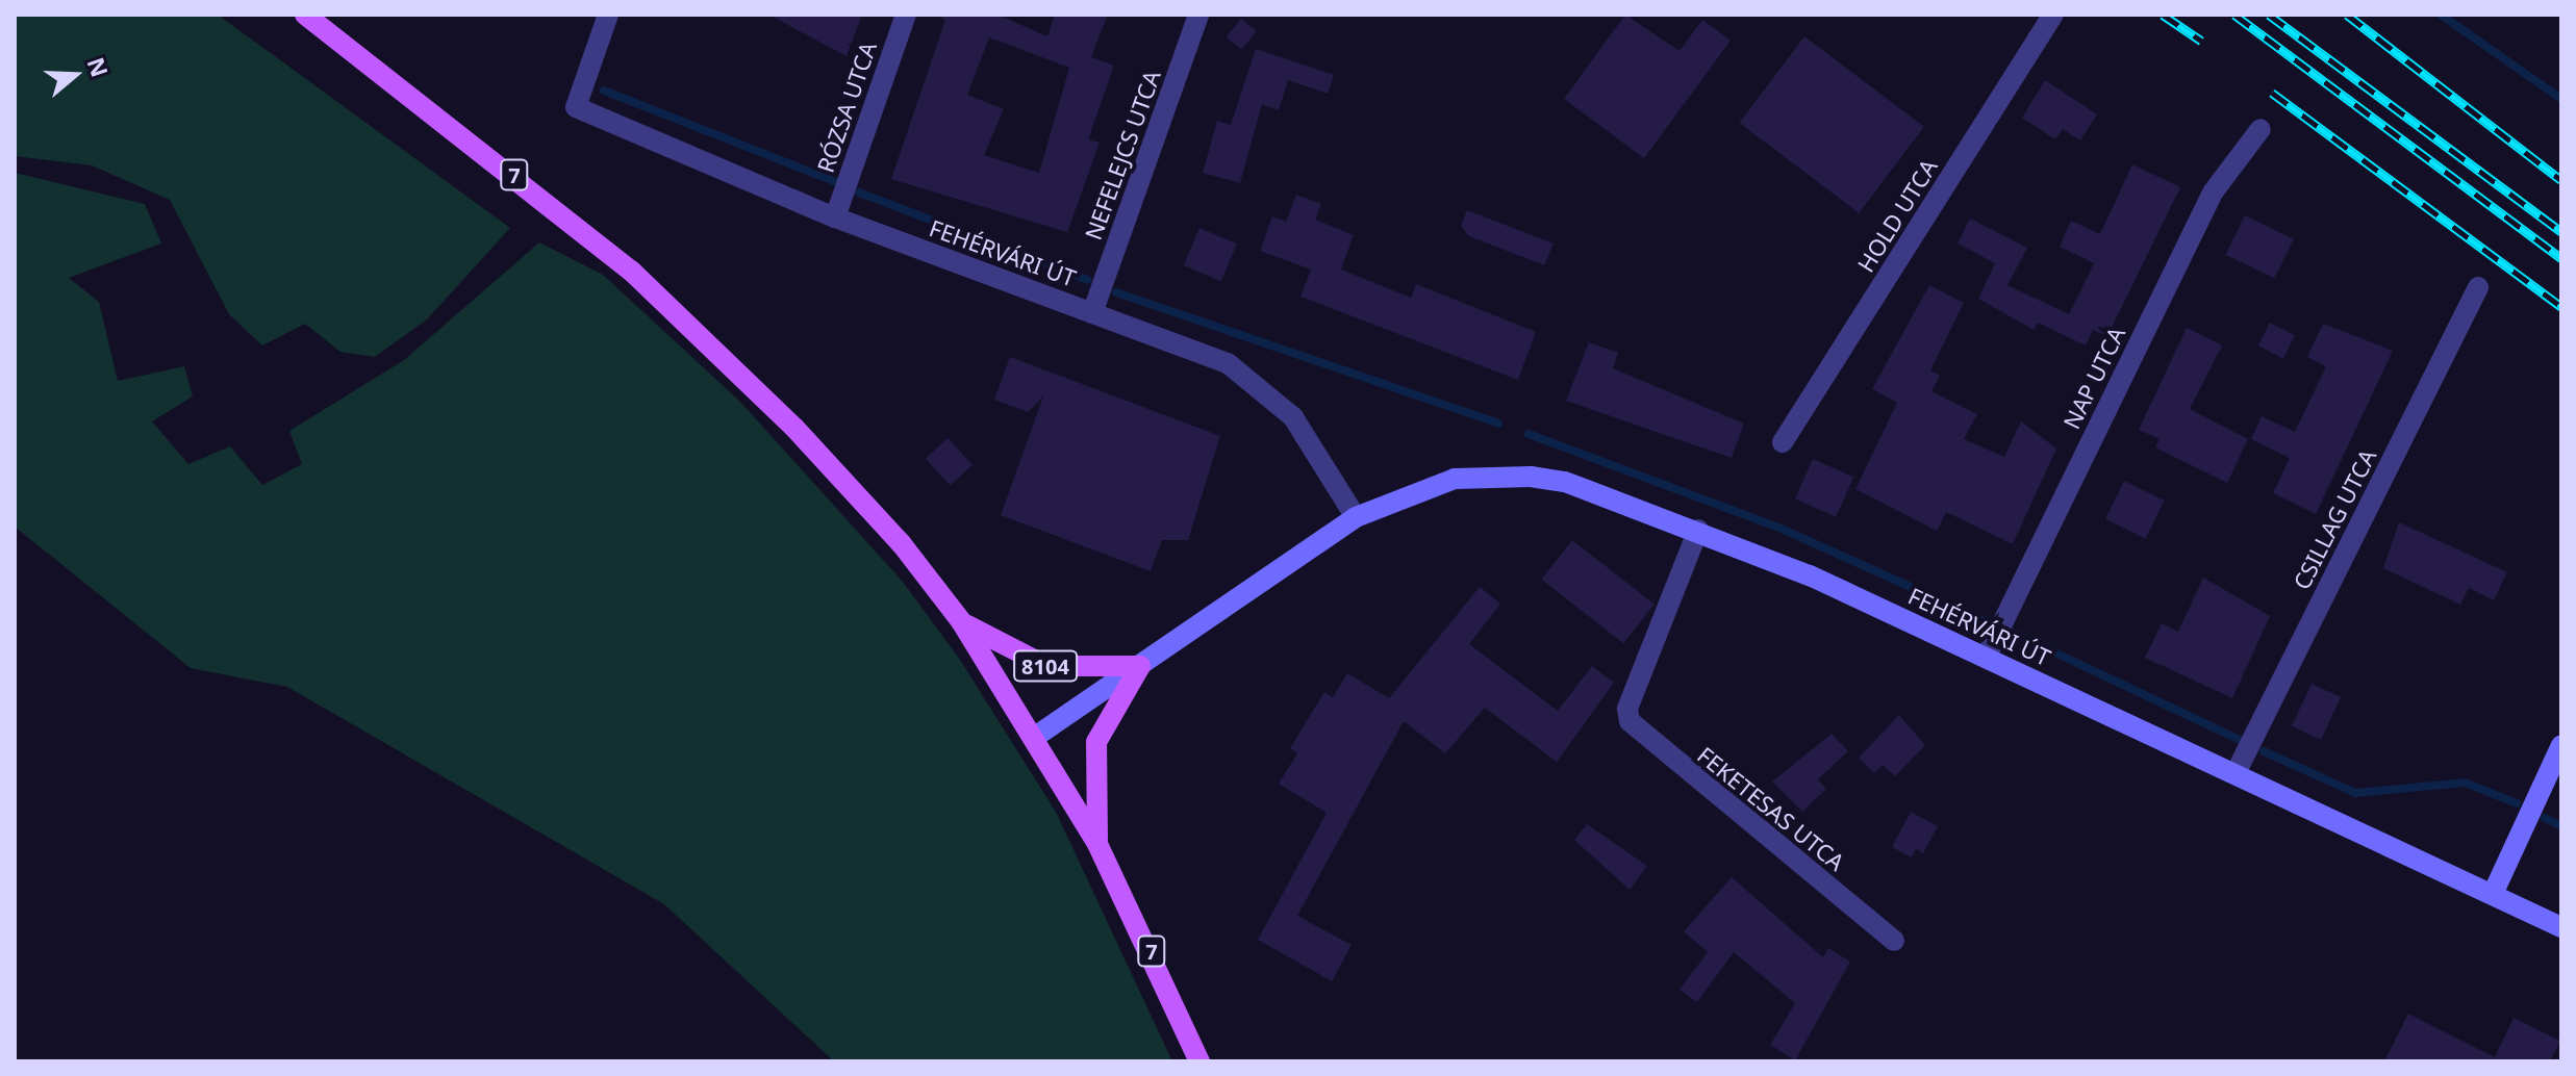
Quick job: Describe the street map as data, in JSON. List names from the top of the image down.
{
  "streets": {
    "main road": ["7", "FEHÉRVÁRI ÚT", "8104"],
    "street": [
      "RÓZSA UTCA",
      "NEFELEJCS UTCA",
      "HOLD UTCA",
      "NAP UTCA",
      "CSILLAG UTCA",
      "FEKETESAS UTCA"
    ]
  },
  "crossings": [
    ["RÓZSA UTCA", "FEHÉRVÁRI ÚT"],
    ["NEFELEJCS UTCA", "FEHÉRVÁRI ÚT"],
    ["7", "FEHÉRVÁRI ÚT"],
    ["7", "8104"],
    ["FEHÉRVÁRI ÚT", "NAP UTCA"],
    ["FEHÉRVÁRI ÚT", "CSILLAG UTCA"],
    ["FEHÉRVÁRI ÚT", "8104"],
    ["FEHÉRVÁRI ÚT", "FEKETESAS UTCA"]
  ],
  "north": "right"
}
